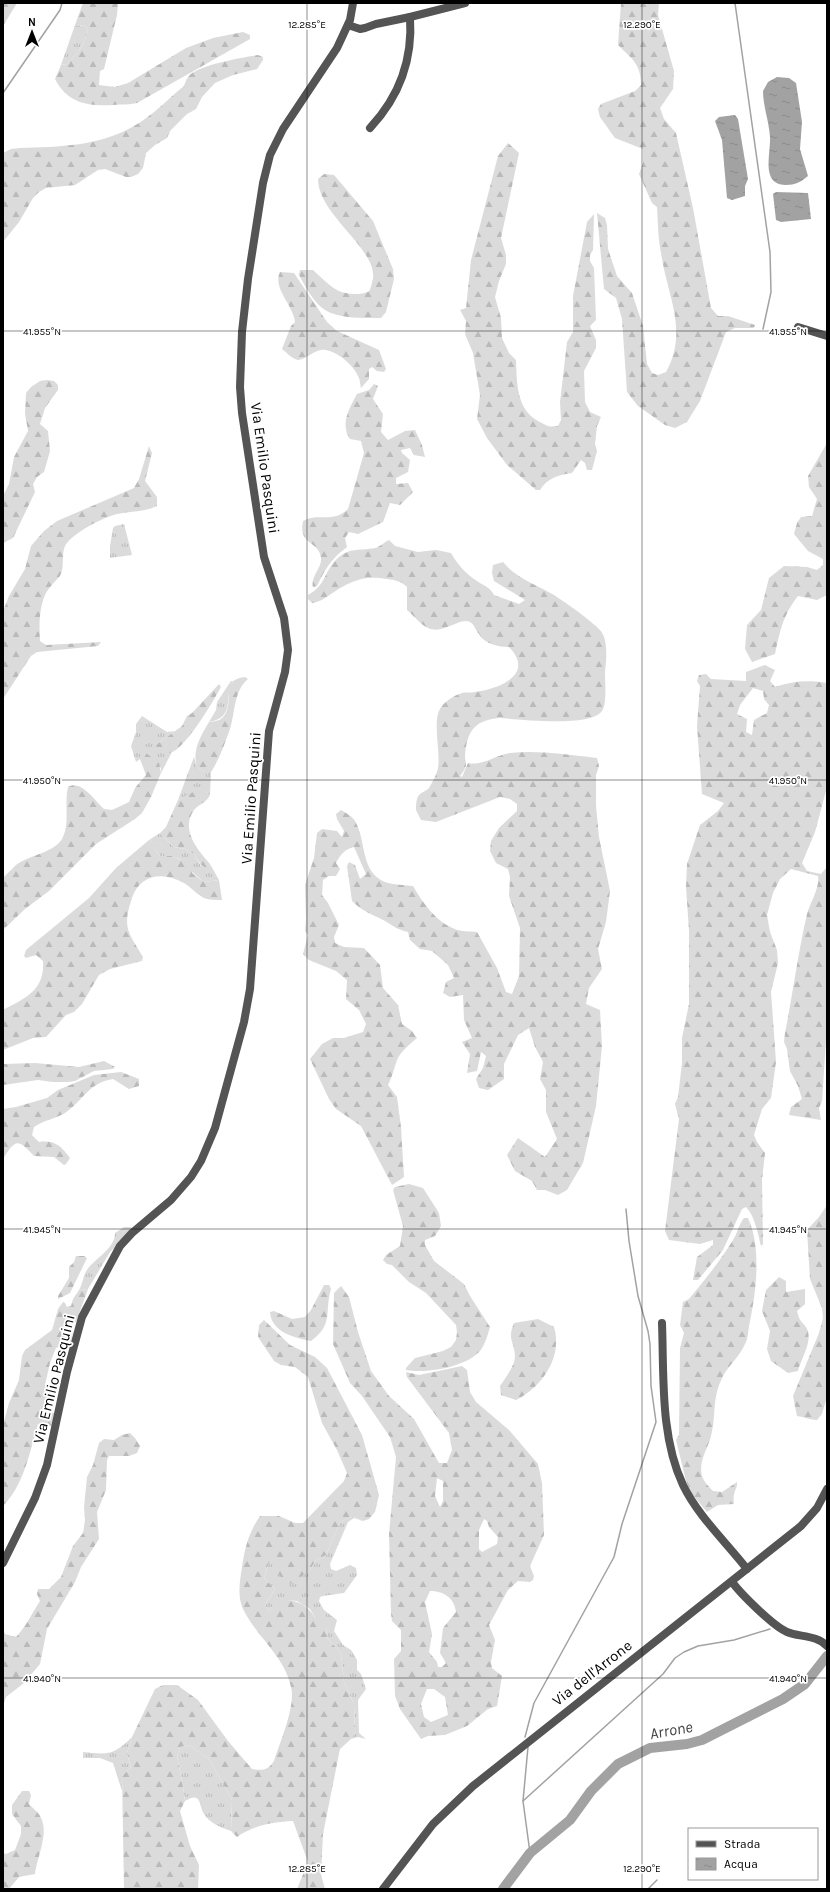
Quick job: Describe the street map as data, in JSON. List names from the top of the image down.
{
  "streets": {
    "street": ["Via Emilio Pasquini", "Via dell'Arrone"]
  },
  "water": ["Arrone"],
  "legend": ["Strada", "Acqua"],
  "north": "top",
  "coordinates": [
    "12.285°E",
    "12.290°E",
    "41.955°N",
    "41.950°N",
    "41.945°N",
    "41.940°N"
  ]
}
